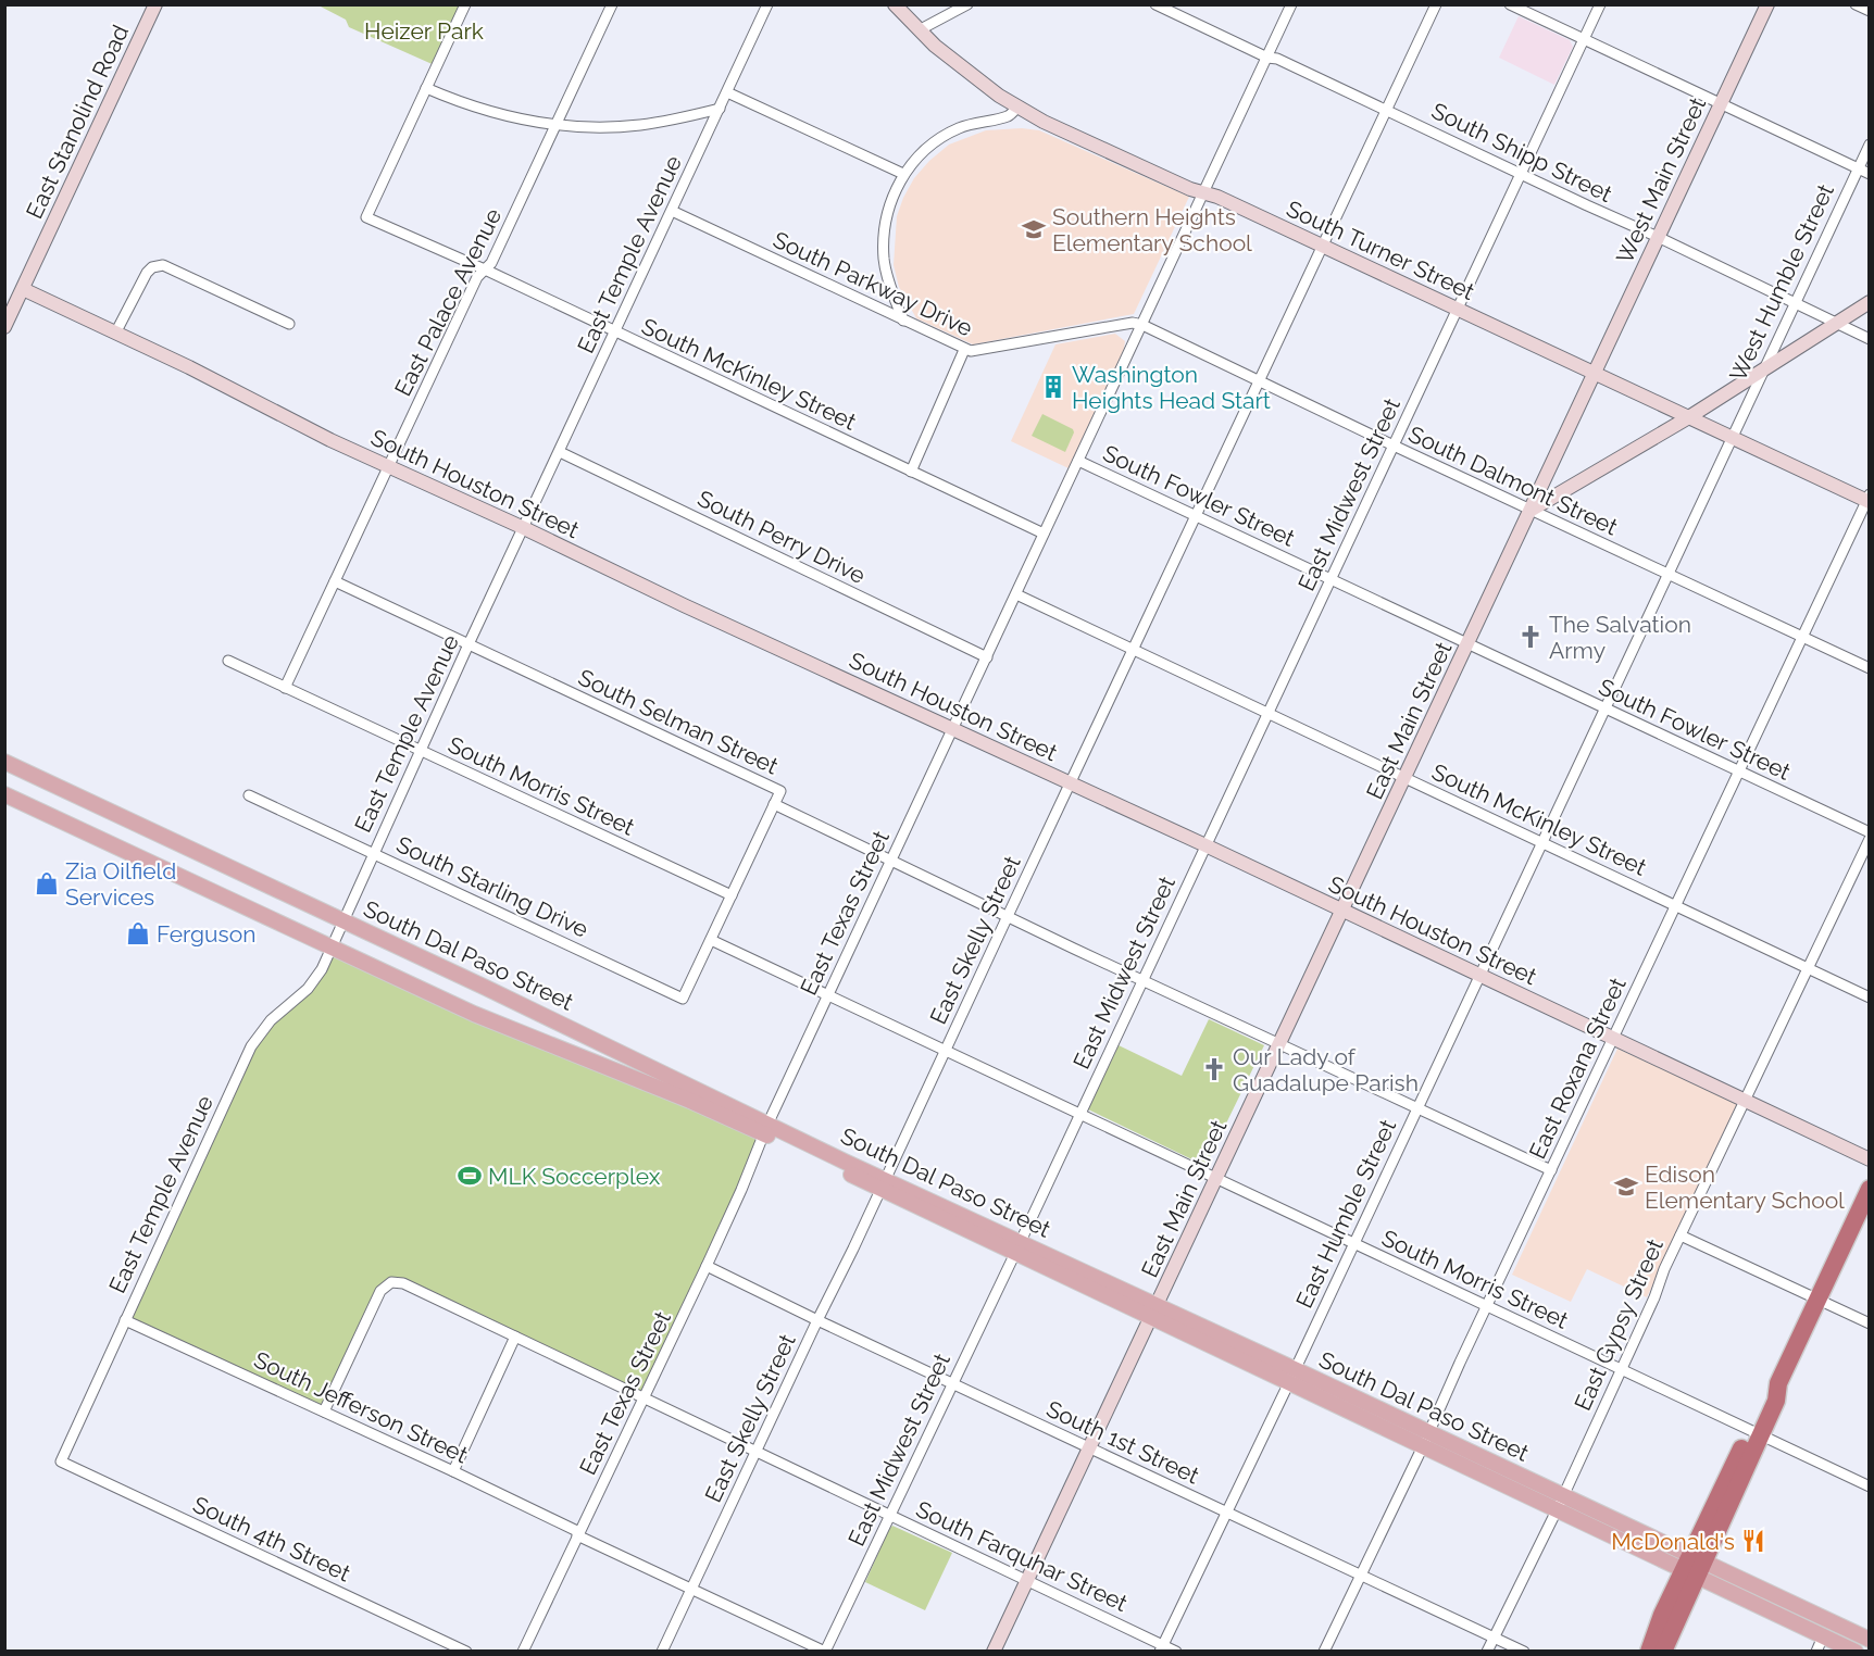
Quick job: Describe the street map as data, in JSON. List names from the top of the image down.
{
  "streets": {
    "main road": ["South Dal Paso Street"],
    "street": [
      "East Stanolind Road",
      "South Shipp Street",
      "West Main Street",
      "South Turner Street",
      "East Temple Avenue",
      "West Humble Street",
      "South Parkway Drive",
      "East Palace Avenue",
      "South McKinley Street",
      "South Dalmont Street",
      "South Houston Street",
      "East Midwest Street",
      "South Fowler Street",
      "South Perry Drive",
      "East Main Street",
      "South Selman Street",
      "South Morris Street",
      "South Starling Drive",
      "East Texas Street",
      "East Skelly Street",
      "East Roxana Street",
      "East Humble Street",
      "East Gypsy Street",
      "South Jefferson Street",
      "South 1st Street",
      "South 4th Street",
      "South Farquhar Street"
    ]
  },
  "crossings": [
    ["East Stanolind Road", "South Houston Street"],
    ["South Shipp Street", "West Main Street"],
    ["South Shipp Street", "West Humble Street"],
    ["South Shipp Street", "East Midwest Street"],
    ["South Shipp Street", "East Texas Street"],
    ["South Shipp Street", "East Skelly Street"],
    ["West Main Street", "South Turner Street"],
    ["West Main Street", "East Main Street"],
    ["South Turner Street", "West Humble Street"],
    ["South Turner Street", "East Midwest Street"],
    ["South Turner Street", "East Main Street"],
    ["South Turner Street", "East Texas Street"],
    ["South Turner Street", "East Skelly Street"],
    ["South Turner Street", "East Roxana Street"],
    ["South Turner Street", "East Humble Street"],
    ["East Temple Avenue", "South Parkway Drive"],
    ["East Temple Avenue", "South McKinley Street"],
    ["East Temple Avenue", "South Houston Street"],
    ["East Temple Avenue", "South Perry Drive"],
    ["East Temple Avenue", "South Selman Street"],
    ["East Temple Avenue", "South Morris Street"],
    ["East Temple Avenue", "South Starling Drive"],
    ["East Temple Avenue", "South Dal Paso Street"],
    ["East Temple Avenue", "South Jefferson Street"],
    ["East Temple Avenue", "South 4th Street"],
    ["West Humble Street", "East Humble Street"],
    ["South Parkway Drive", "South Dalmont Street"],
    ["South Parkway Drive", "East Texas Street"],
    ["East Palace Avenue", "South McKinley Street"],
    ["East Palace Avenue", "South Houston Street"],
    ["East Palace Avenue", "South Selman Street"],
    ["East Palace Avenue", "South Morris Street"],
    ["South McKinley Street", "East Midwest Street"],
    ["South McKinley Street", "East Main Street"],
    ["South McKinley Street", "East Texas Street"],
    ["South McKinley Street", "East Skelly Street"],
    ["South McKinley Street", "East Roxana Street"],
    ["South McKinley Street", "East Humble Street"],
    ["South McKinley Street", "East Gypsy Street"],
    ["South Dalmont Street", "East Midwest Street"],
    ["South Dalmont Street", "East Main Street"],
    ["South Dalmont Street", "East Texas Street"],
    ["South Dalmont Street", "East Skelly Street"],
    ["South Dalmont Street", "East Roxana Street"],
    ["South Dalmont Street", "East Humble Street"],
    ["South Houston Street", "East Midwest Street"],
    ["South Houston Street", "East Main Street"],
    ["South Houston Street", "East Texas Street"],
    ["South Houston Street", "East Skelly Street"],
    ["South Houston Street", "East Roxana Street"],
    ["South Houston Street", "East Humble Street"],
    ["South Houston Street", "East Gypsy Street"],
    ["East Midwest Street", "South Fowler Street"],
    ["East Midwest Street", "South Selman Street"],
    ["East Midwest Street", "South Morris Street"],
    ["East Midwest Street", "South Dal Paso Street"],
    ["East Midwest Street", "South Jefferson Street"],
    ["East Midwest Street", "South 1st Street"],
    ["East Midwest Street", "South Farquhar Street"],
    ["South Fowler Street", "East Main Street"],
    ["South Fowler Street", "East Texas Street"],
    ["South Fowler Street", "East Skelly Street"],
    ["South Fowler Street", "East Roxana Street"],
    ["South Fowler Street", "East Humble Street"],
    ["South Perry Drive", "East Texas Street"],
    ["East Main Street", "South Selman Street"],
    ["East Main Street", "South Morris Street"],
    ["East Main Street", "South Dal Paso Street"],
    ["East Main Street", "South 1st Street"],
    ["East Main Street", "South Farquhar Street"],
    ["South Selman Street", "East Texas Street"],
    ["South Selman Street", "East Skelly Street"],
    ["South Selman Street", "East Roxana Street"],
    ["South Selman Street", "East Humble Street"],
    ["South Morris Street", "South Starling Drive"],
    ["South Morris Street", "East Texas Street"],
    ["South Morris Street", "East Skelly Street"],
    ["South Morris Street", "East Roxana Street"],
    ["South Morris Street", "East Humble Street"],
    ["South Morris Street", "East Gypsy Street"],
    ["East Texas Street", "South Dal Paso Street"],
    ["East Texas Street", "South Jefferson Street"],
    ["East Texas Street", "South 1st Street"],
    ["East Texas Street", "South Farquhar Street"],
    ["East Skelly Street", "South Dal Paso Street"],
    ["East Skelly Street", "South Jefferson Street"],
    ["East Skelly Street", "South 1st Street"],
    ["East Skelly Street", "South Farquhar Street"],
    ["South Dal Paso Street", "East Roxana Street"],
    ["South Dal Paso Street", "East Humble Street"],
    ["South Dal Paso Street", "East Gypsy Street"],
    ["East Roxana Street", "South 1st Street"],
    ["East Humble Street", "South 1st Street"],
    ["East Humble Street", "South Farquhar Street"],
    ["East Gypsy Street", "South 1st Street"],
    ["South Jefferson Street", "South Farquhar Street"]
  ],
  "parks": ["Heizer Park"],
  "places": {
    "school or university": ["Southern Heights Elementary School", "Edison Elementary School"],
    "building": ["Washington Heights Head Start"],
    "church": ["The Salvation Army", "Our Lady of Guadalupe Parish"],
    "shop": ["Zia Oilfield Services", "Ferguson"],
    "sports": ["MLK Soccerplex"],
    "restaurant": ["McDonald's"]
  }
}
